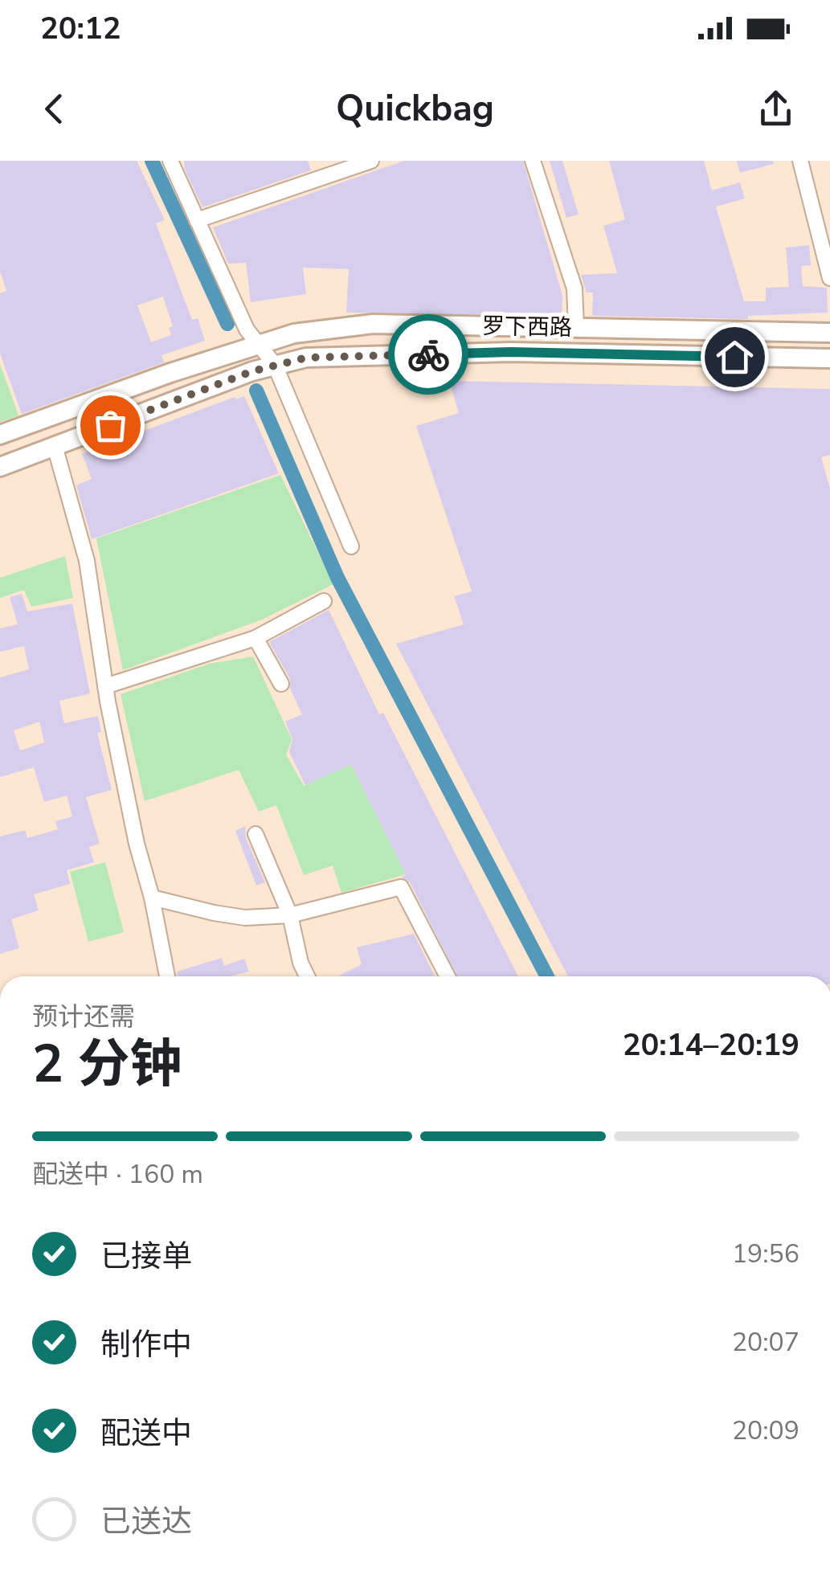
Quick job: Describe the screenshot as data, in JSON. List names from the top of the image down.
{
  "streets": {
    "main road": ["罗下西路"]
  },
  "page": {
    "status": "20:12",
    "header": "Quickbag",
    "heading": ["2 分钟", "预计还需", "20:14–20:19"],
    "bar": "配送中 · 160 m",
    "list": [
      ["已接单", "19:56"],
      ["制作中", "20:07"],
      ["配送中", "20:09"],
      "已送达"
    ]
  }
}
